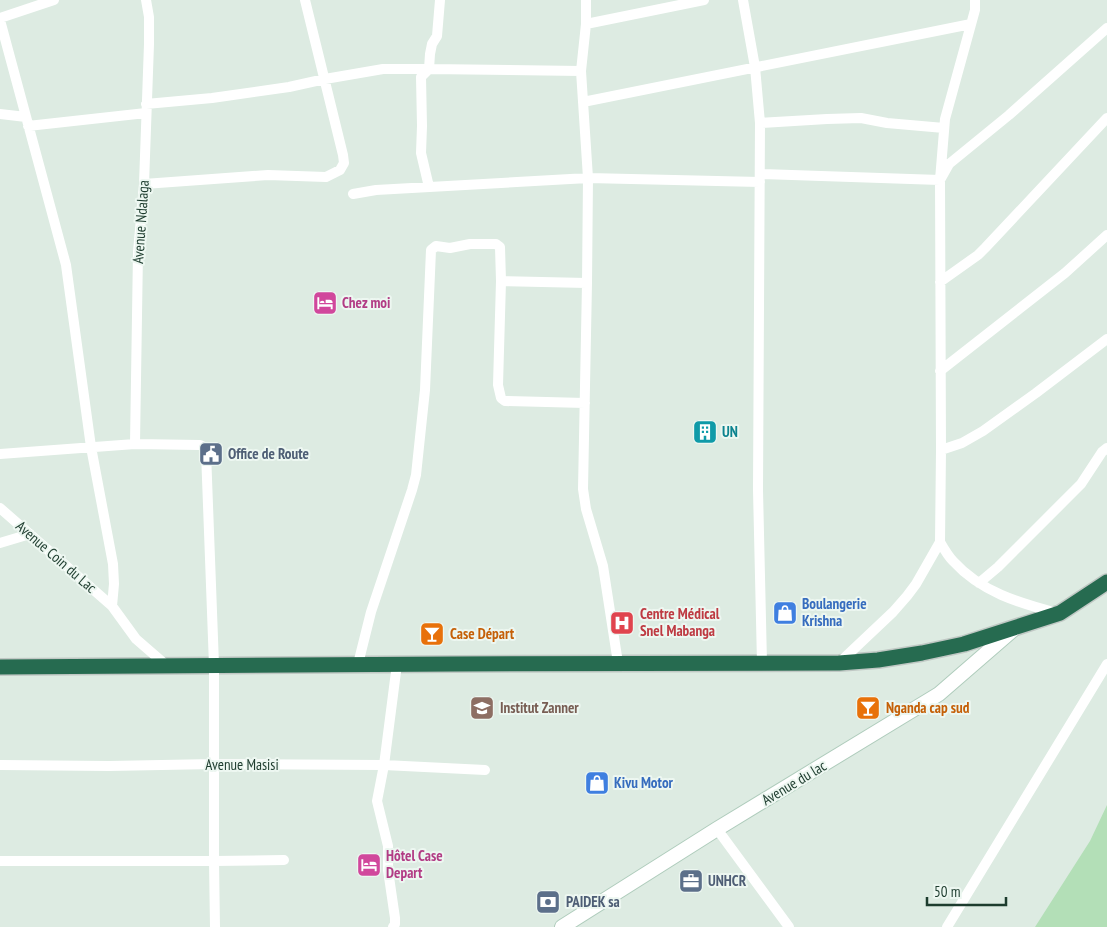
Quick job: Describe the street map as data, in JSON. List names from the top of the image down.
{
  "streets": {
    "main road": ["Avenue du lac"],
    "street": ["Avenue Ndalaga", "Avenue Coin du Lac", "Avenue Masisi"]
  },
  "places": {
    "hotel": ["Chez moi", "Hôtel Case Depart"],
    "building": ["UN"],
    "public building": ["Office de Route"],
    "shop": ["Boulangerie Krishna", "Kivu Motor"],
    "hospital": ["Centre Médical Snel Mabanga"],
    "bar": ["Case Départ", "Nganda cap sud"],
    "school or university": ["Institut Zanner"],
    "office": ["UNHCR"],
    "bank": ["PAIDEK sa"]
  },
  "scale_bar": "50 m"
}
